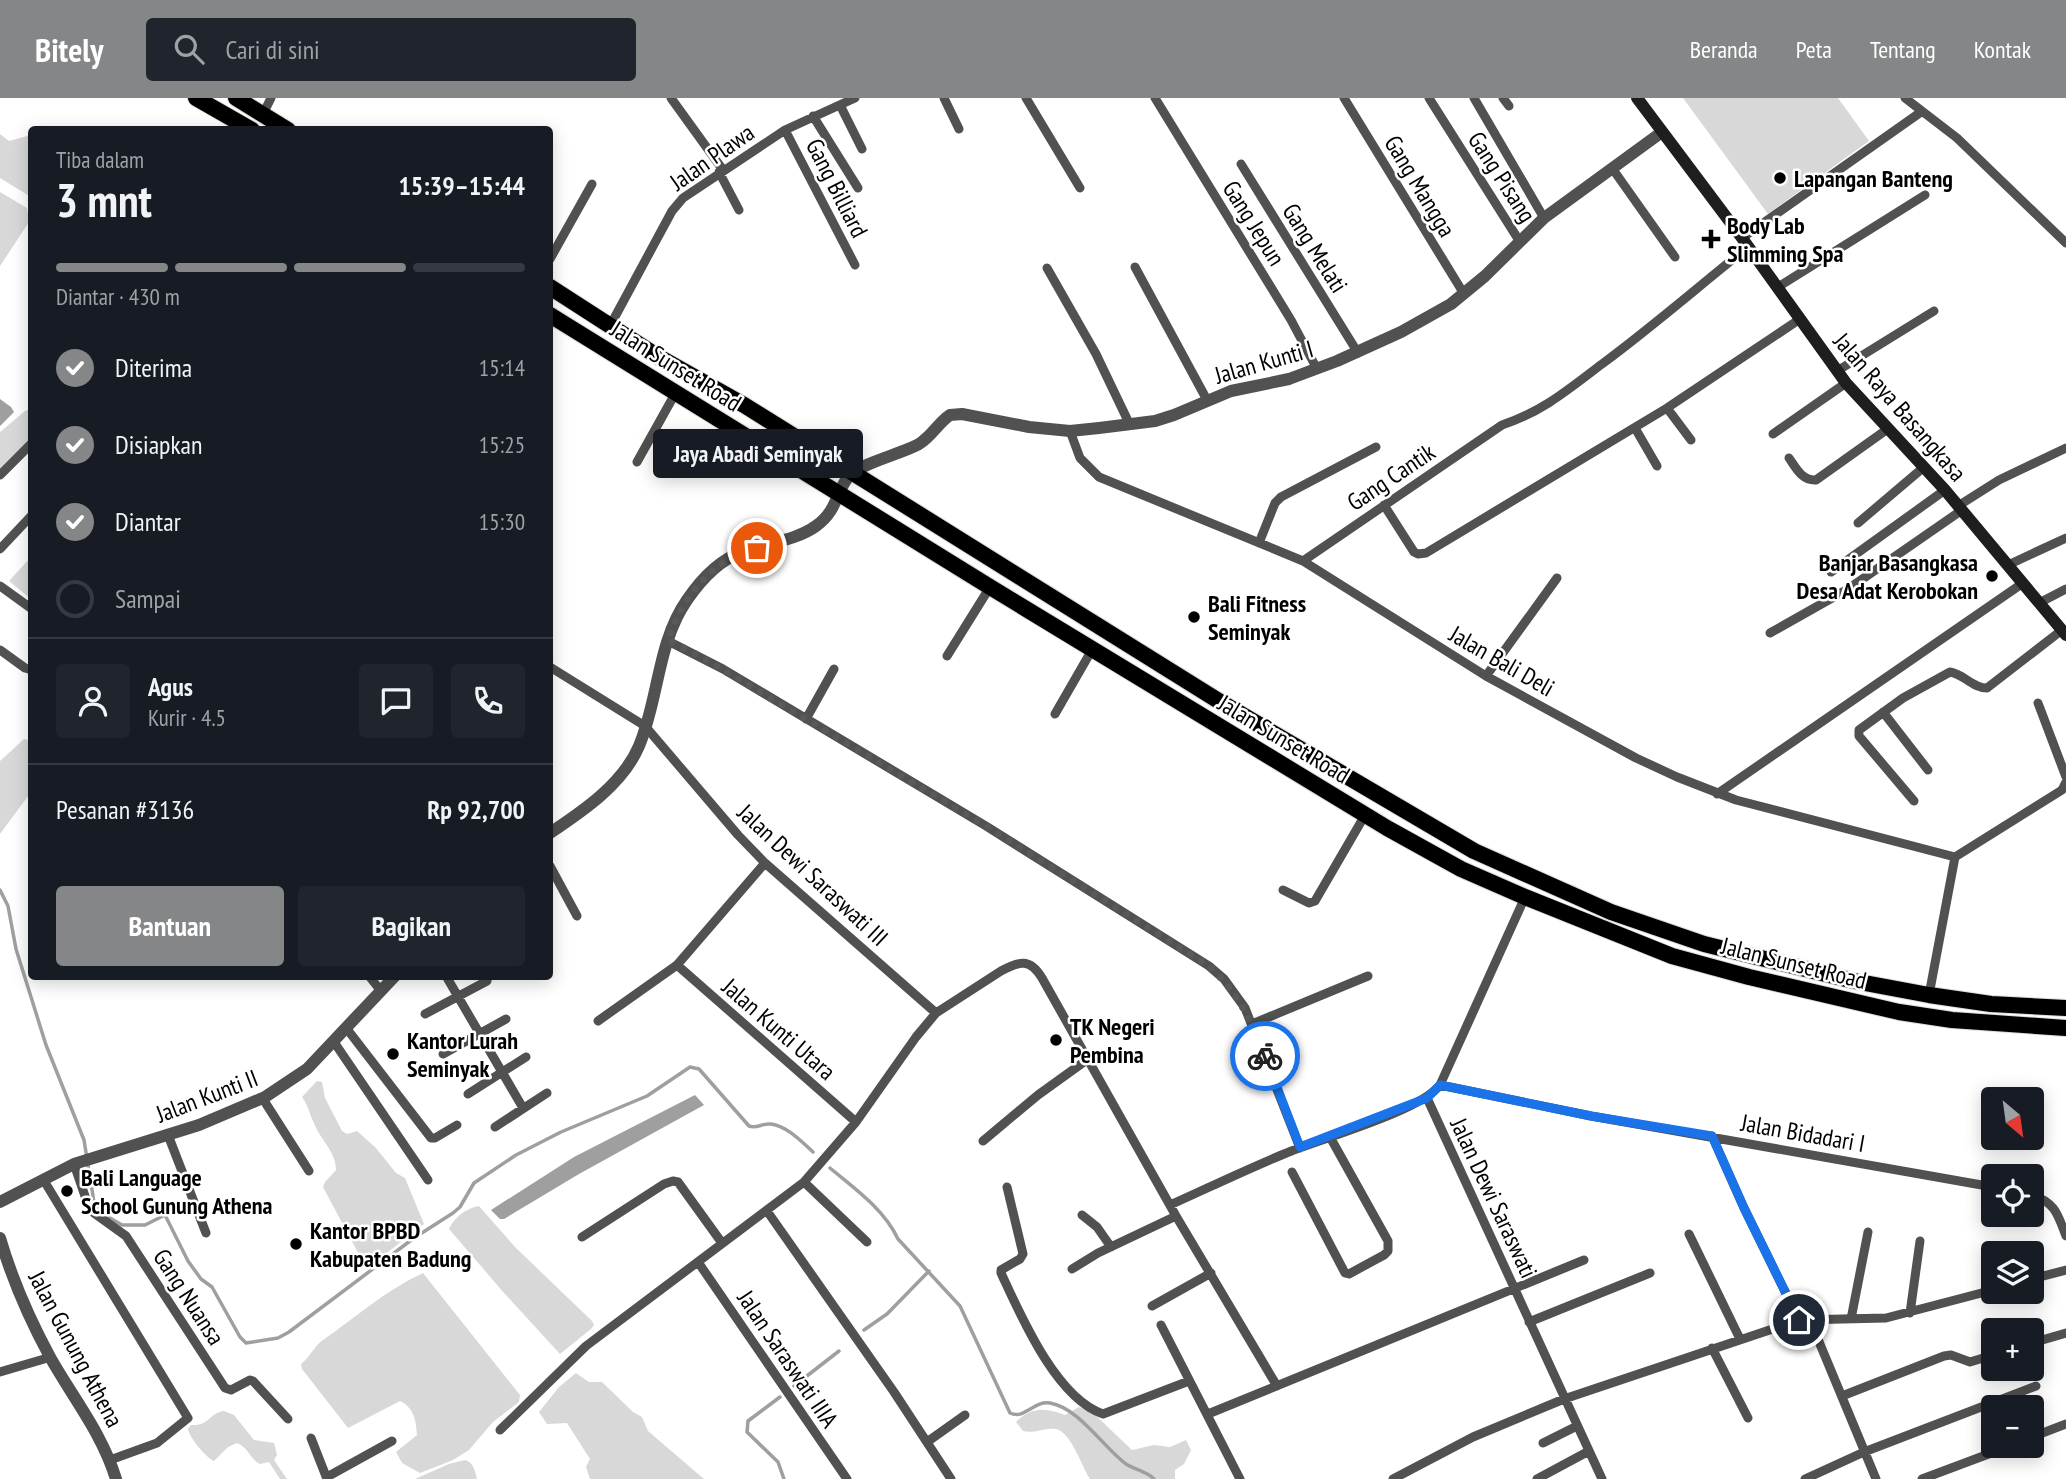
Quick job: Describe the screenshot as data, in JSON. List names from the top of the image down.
{
  "streets": {
    "highway": ["Jalan Sunset Road"],
    "main road": ["Jalan Raya Basangkasa"],
    "street": [
      "Jalan Plawa",
      "Gang Pisang",
      "Gang Mangga",
      "Gang Billiard",
      "Gang Jepun",
      "Gang Melati",
      "Jalan Kunti I",
      "Gang Cantik",
      "Jalan Bali Deli",
      "Jalan Dewi Saraswati III",
      "Jalan Kunti Utara",
      "Jalan Kunti II",
      "Jalan Bidadari I",
      "Jalan Dewi Saraswati",
      "Gang Nuansa",
      "Jalan Gunung Athena",
      "Jalan Saraswati IIIA"
    ]
  },
  "crossings": [
    ["Jalan Plawa", "Gang Billiard"],
    ["Jalan Plawa", "Jalan Sunset Road"],
    ["Gang Pisang", "Jalan Kunti I"],
    ["Gang Mangga", "Jalan Kunti I"],
    ["Gang Jepun", "Jalan Kunti I"],
    ["Gang Melati", "Jalan Kunti I"],
    ["Jalan Kunti I", "Jalan Sunset Road"],
    ["Jalan Kunti I", "Jalan Raya Basangkasa"],
    ["Jalan Kunti I", "Jalan Bali Deli"],
    ["Jalan Sunset Road", "Jalan Dewi Saraswati"],
    ["Jalan Raya Basangkasa", "Gang Cantik"],
    ["Gang Cantik", "Jalan Bali Deli"],
    ["Jalan Kunti II", "Gang Nuansa"],
    ["Jalan Bidadari I", "Jalan Dewi Saraswati"]
  ],
  "places": {
    "other": [
      "Lapangan Banteng",
      "Jaya Abadi Seminyak",
      "Banjar Basangkasa Desa Adat Kerobokan",
      "Bali Fitness Seminyak",
      "TK Negeri Pembina",
      "Kantor Lurah Seminyak",
      "Bali Language School Gunung Athena",
      "Kantor BPBD Kabupaten Badung"
    ],
    "health": ["Body Lab Slimming Spa"]
  },
  "north": "bottom right",
  "page": {
    "header": "Bitely",
    "search": "Cari di sini",
    "nav": [
      "Beranda",
      "Peta",
      "Tentang",
      "Kontak"
    ],
    "heading": ["3 mnt", "Tiba dalam", "15:39–15:44"],
    "panel": [
      "Agus",
      "Kurir · 4.5",
      "Pesanan #3136",
      "Rp 92,700"
    ],
    "bar": "Diantar · 430 m",
    "list": [
      ["Diterima", "15:14"],
      ["Disiapkan", "15:25"],
      ["Diantar", "15:30"],
      "Sampai"
    ],
    "bubble": "Jaya Abadi Seminyak",
    "buttons": ["Bantuan", "Bagikan"],
    "map_buttons": ["+", "−"]
  }
}
